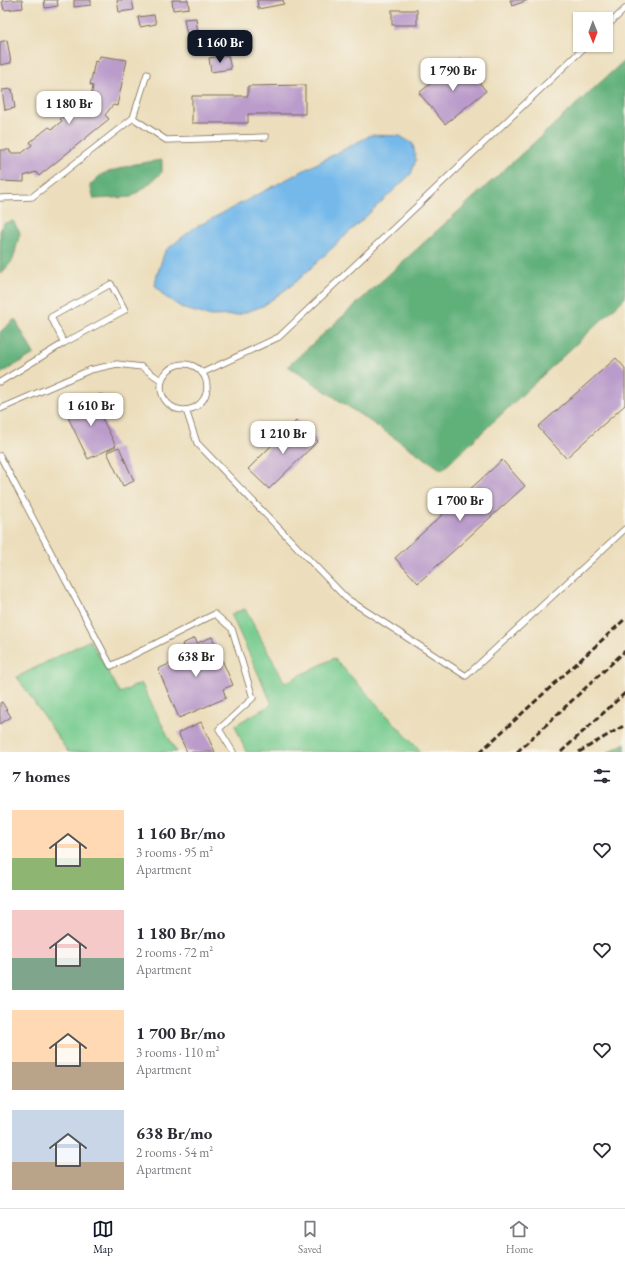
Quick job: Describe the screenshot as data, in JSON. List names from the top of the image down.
{
  "north": "bottom",
  "page": {
    "price": [
      "1 160 Br",
      "1 790 Br",
      "1 180 Br",
      "1 610 Br",
      "1 210 Br",
      "1 700 Br",
      "638 Br"
    ],
    "heading": "7 homes",
    "list": [
      {
        "name": "1 160 Br/mo",
        "note": "3 rooms · 95 m² · Apartment"
      },
      {
        "name": "1 180 Br/mo",
        "note": "2 rooms · 72 m² · Apartment"
      },
      {
        "name": "1 700 Br/mo",
        "note": "3 rooms · 110 m² · Apartment"
      },
      {
        "name": "638 Br/mo",
        "note": "2 rooms · 54 m² · Apartment"
      }
    ],
    "tabs": ["Map", "Saved", "Home"]
  }
}
